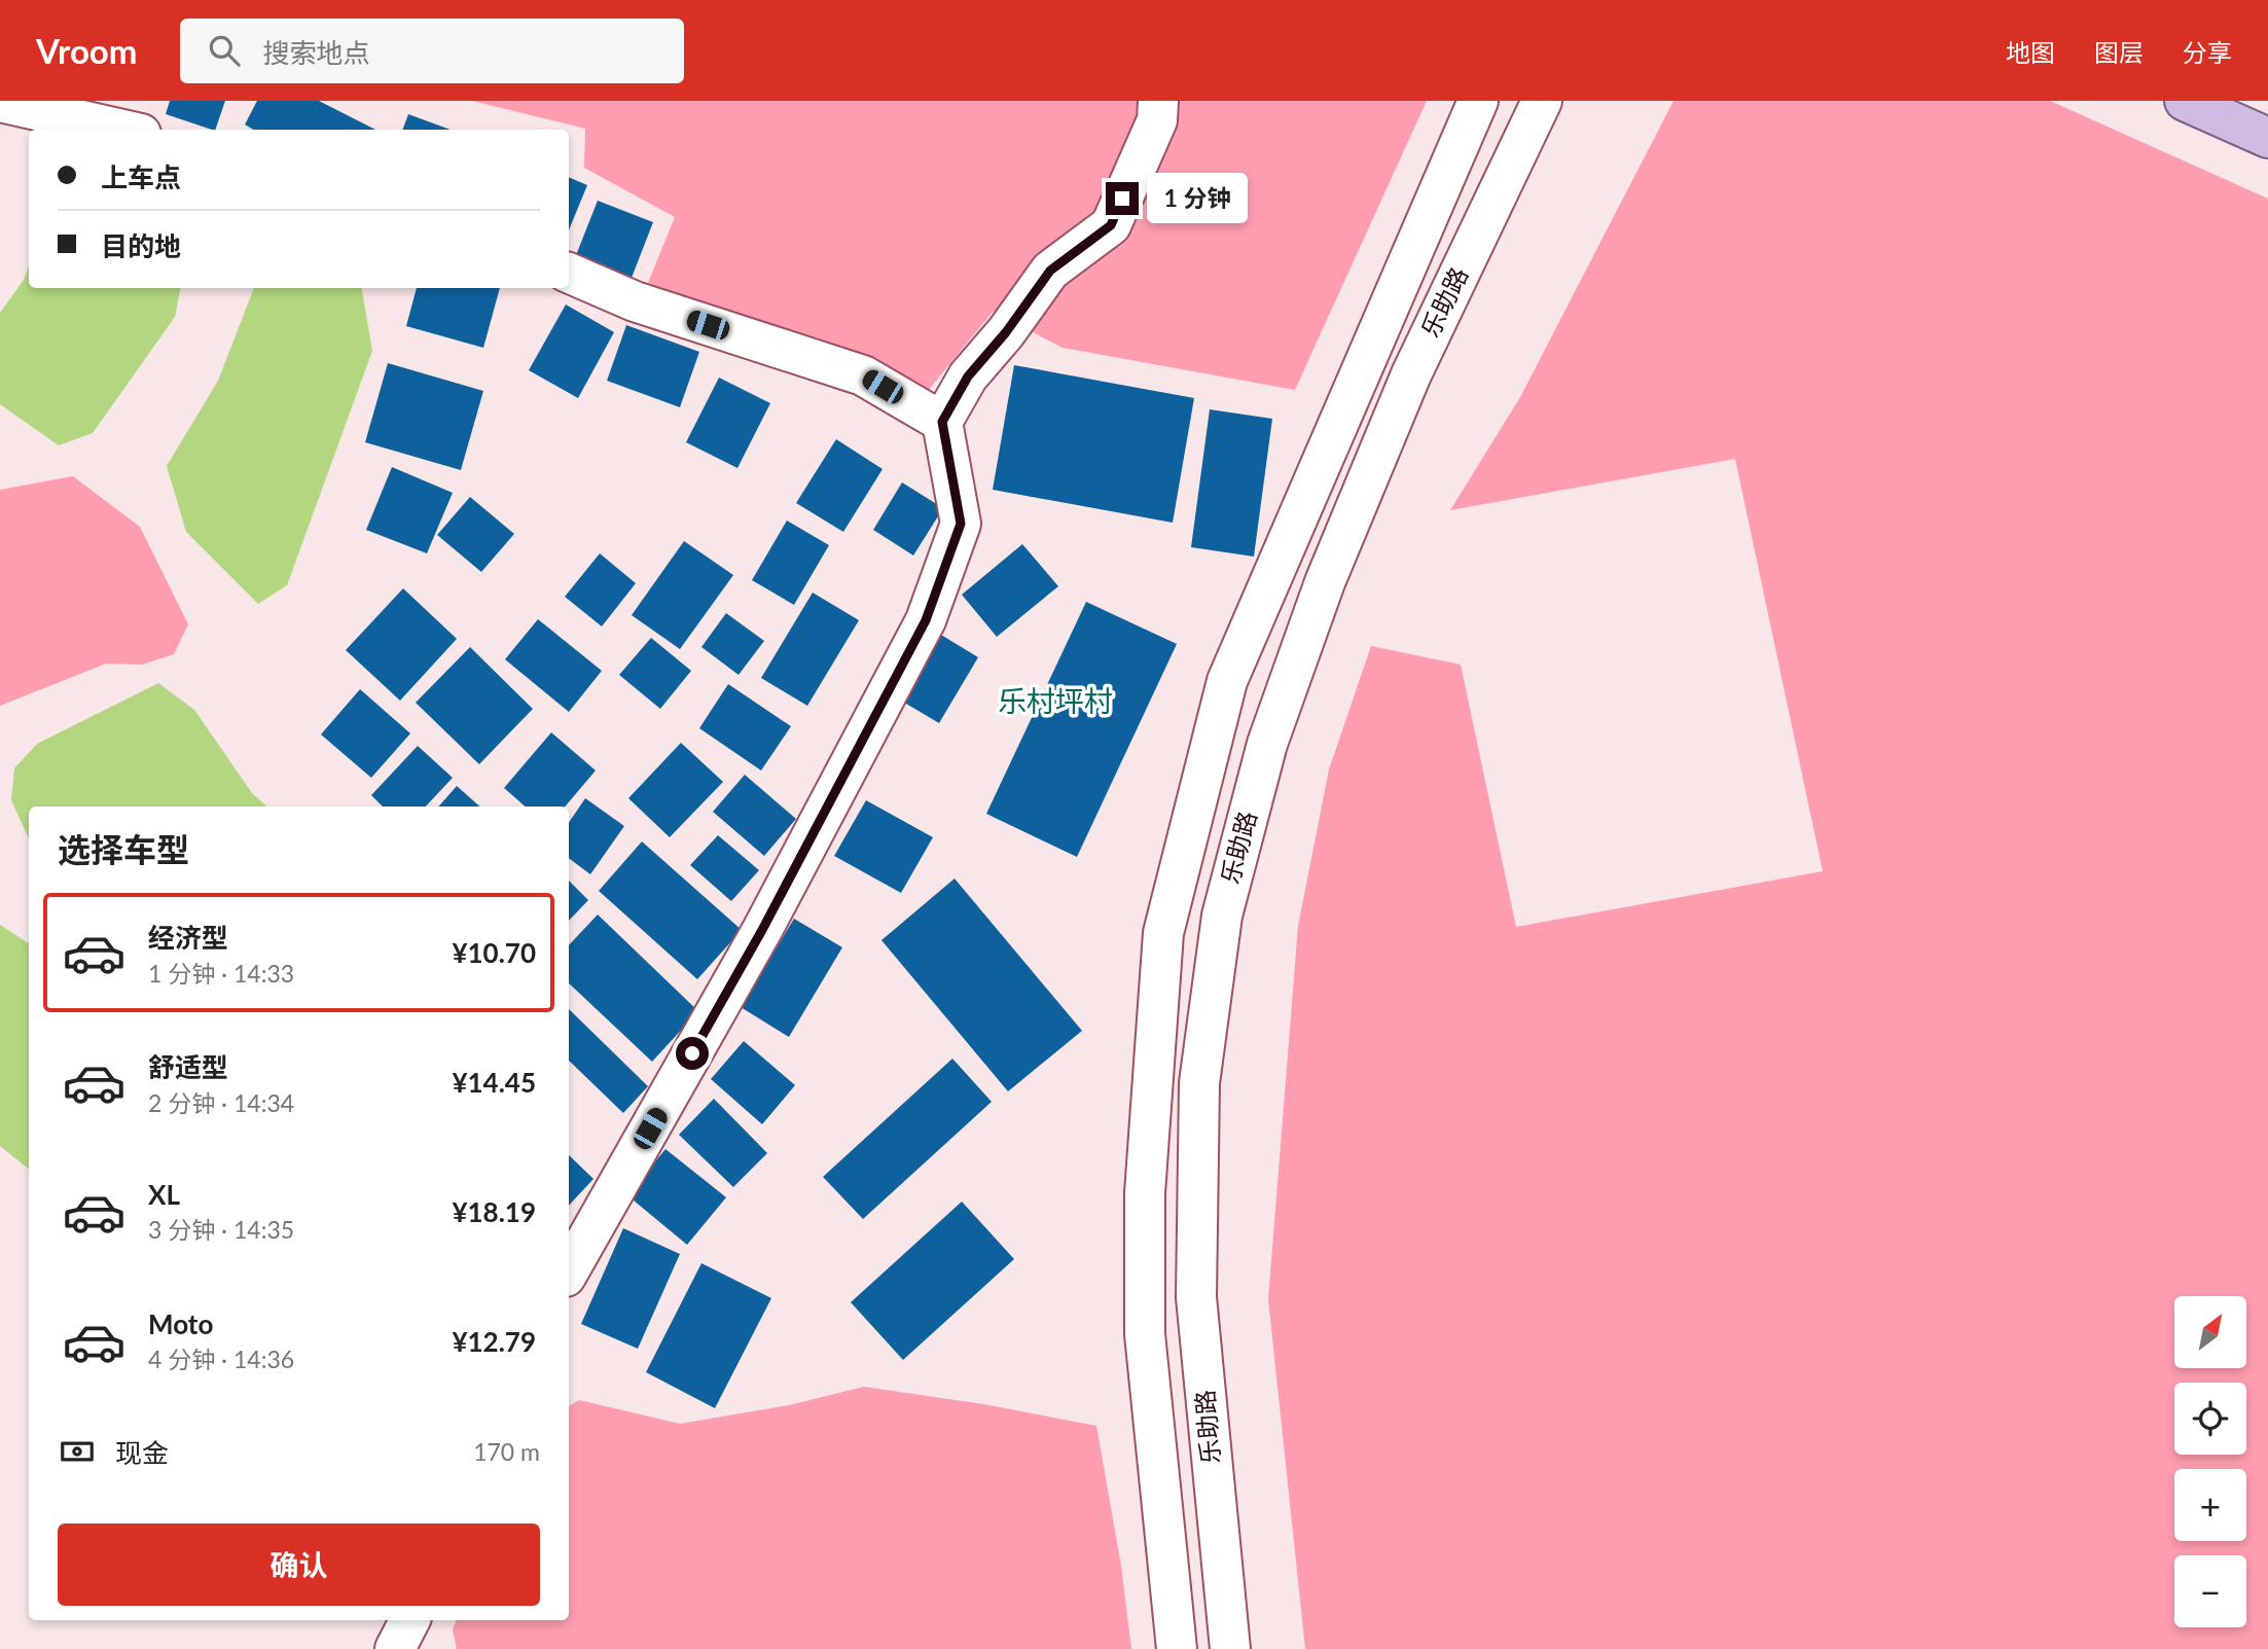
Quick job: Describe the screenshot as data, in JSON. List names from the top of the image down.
{
  "streets": {
    "street": ["乐助路"]
  },
  "districts": ["乐村坪村"],
  "north": "top right",
  "page": {
    "header": "Vroom",
    "search": "搜索地点",
    "nav": ["地图", "图层", "分享"],
    "banner": ["上车点", "目的地"],
    "bubble": "1 分钟",
    "heading": "选择车型",
    "list": [
      {
        "name": "经济型",
        "note": "1 分钟 · 14:33",
        "value": "¥10.70"
      },
      {
        "name": "舒适型",
        "note": "2 分钟 · 14:34",
        "value": "¥14.45"
      },
      {
        "name": "XL",
        "note": "3 分钟 · 14:35",
        "value": "¥18.19"
      },
      {
        "name": "Moto",
        "note": "4 分钟 · 14:36",
        "value": "¥12.79"
      }
    ],
    "map_buttons": ["+", "−"],
    "pay": ["现金", "170 m"],
    "buttons": "确认"
  }
}
